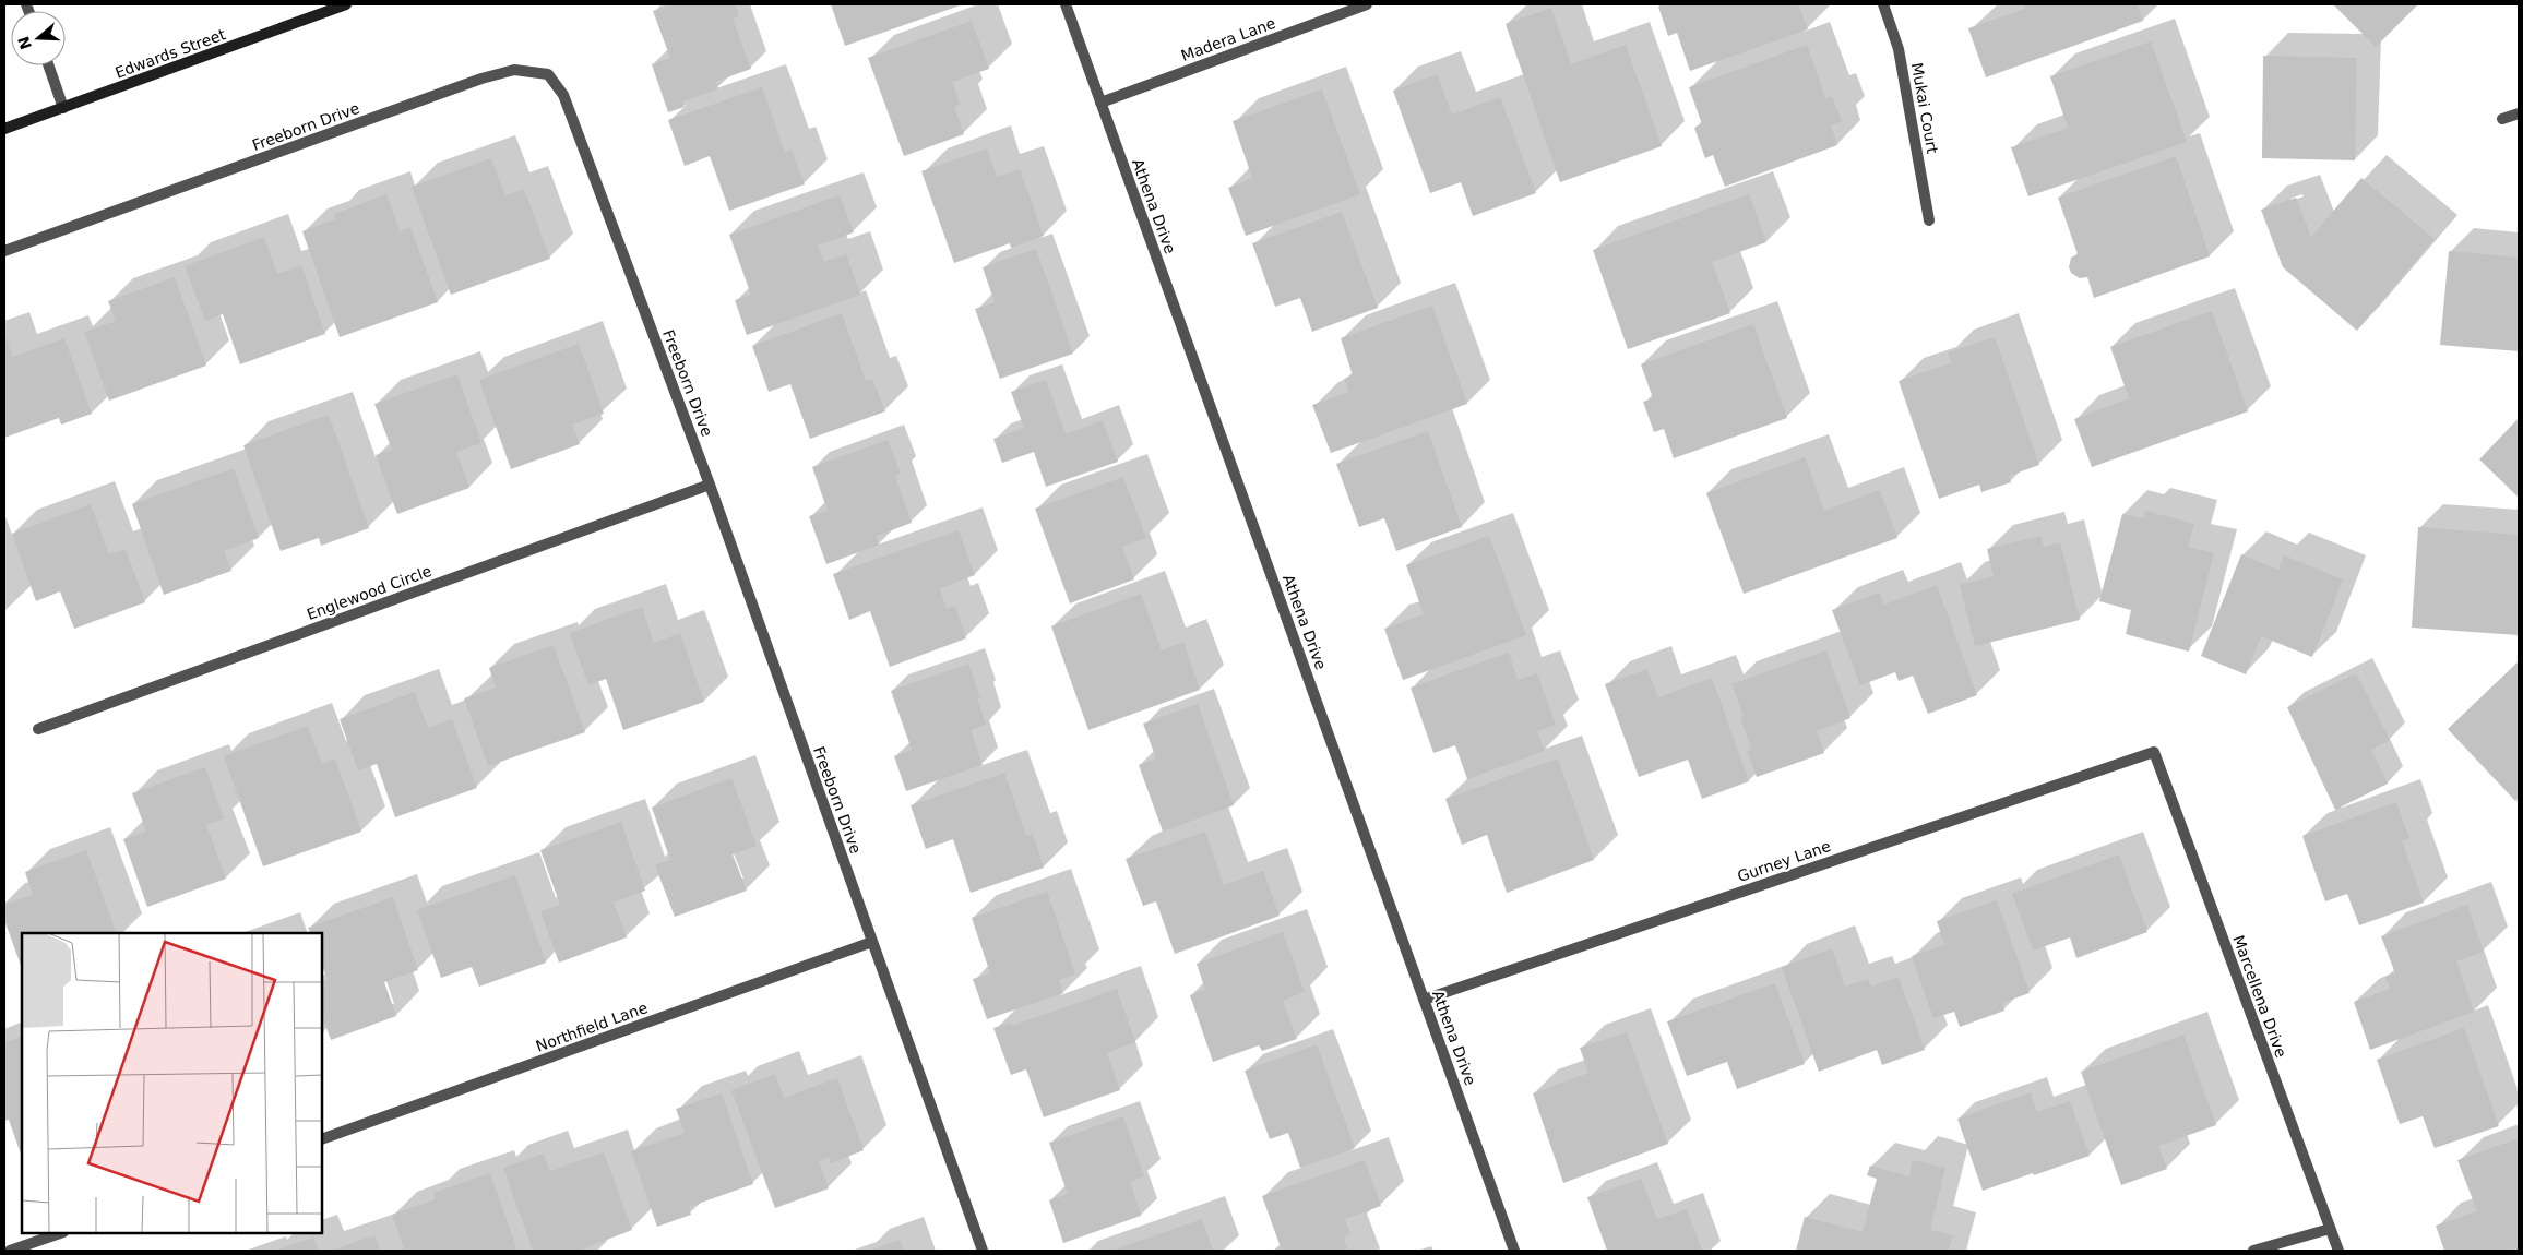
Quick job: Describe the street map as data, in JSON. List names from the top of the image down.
{
  "streets": {
    "main road": ["Edwards Street"],
    "street": [
      "Madera Lane",
      "Mukai Court",
      "Freeborn Drive",
      "Athena Drive",
      "Englewood Circle",
      "Gurney Lane",
      "Marcellena Drive",
      "Northfield Lane"
    ]
  },
  "crossings": [
    ["Madera Lane", "Athena Drive"],
    ["Freeborn Drive", "Englewood Circle"],
    ["Freeborn Drive", "Northfield Lane"],
    ["Athena Drive", "Gurney Lane"],
    ["Gurney Lane", "Marcellena Drive"]
  ],
  "north": "left"
}
